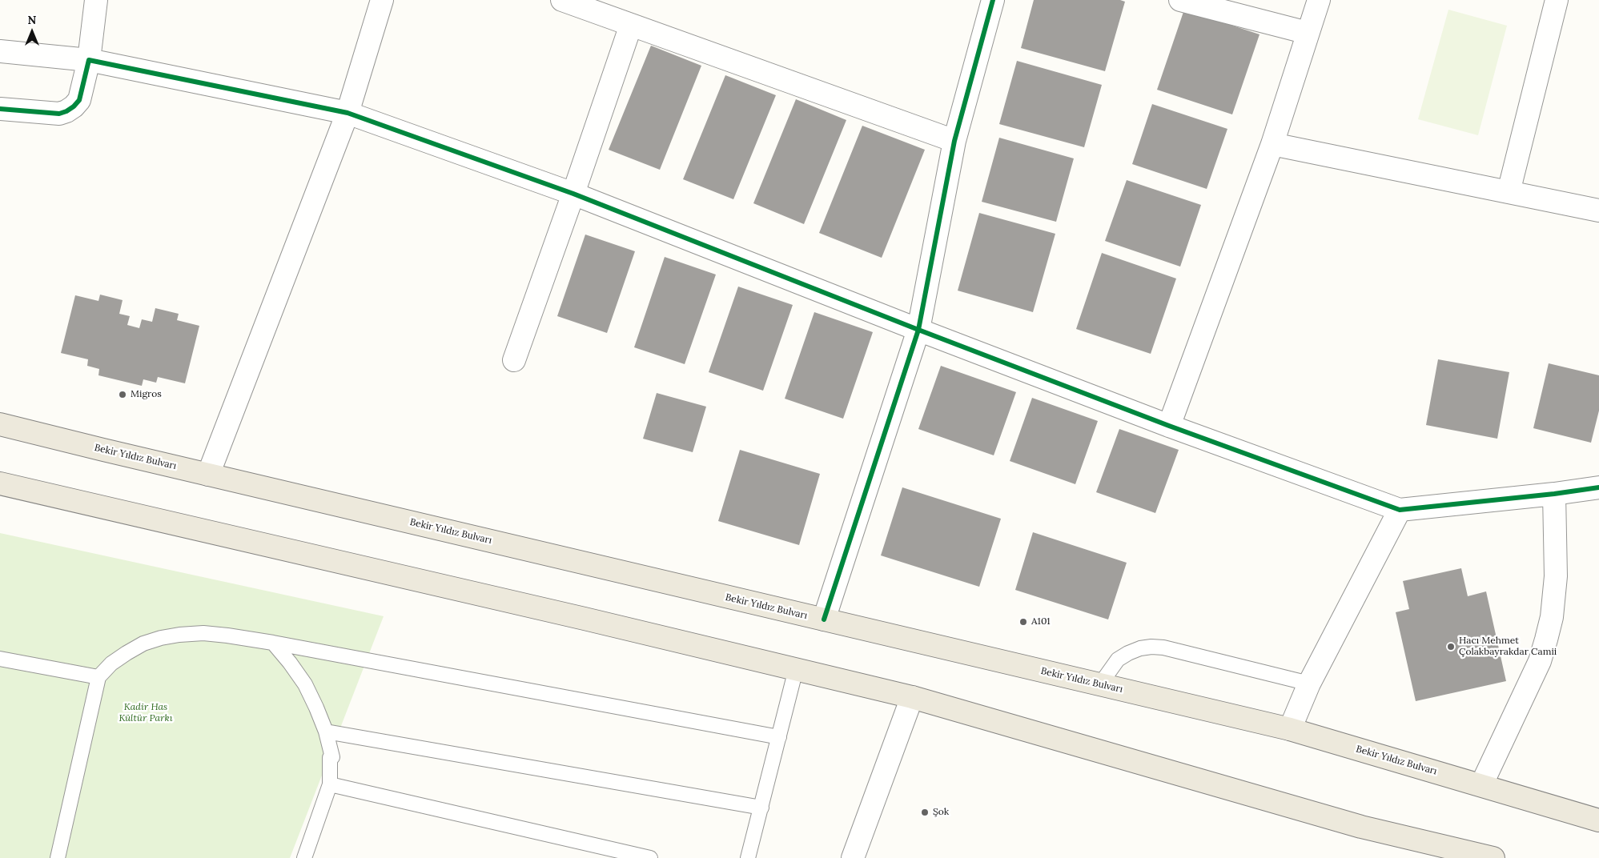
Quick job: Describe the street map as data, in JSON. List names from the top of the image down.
{
  "streets": {
    "main road": ["Bekir Yıldız Bulvarı"]
  },
  "parks": ["Kadir Has Kültür Parkı"],
  "places": [
    "Migros",
    "A101",
    "Hacı Mehmet Çolakbayrakdar Camii",
    "Şok"
  ],
  "north": "top"
}
